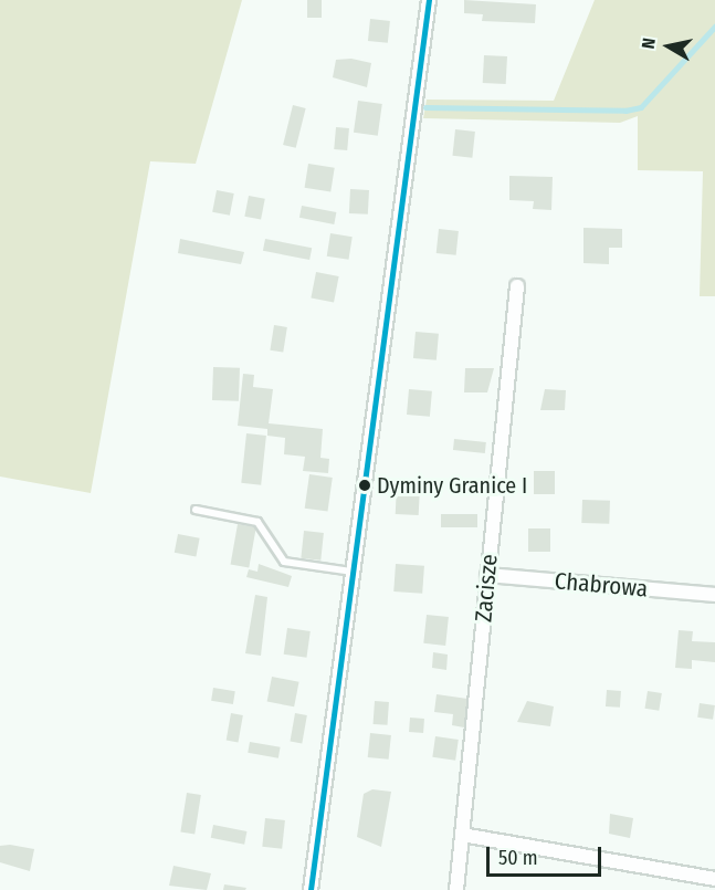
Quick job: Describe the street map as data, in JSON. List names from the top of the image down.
{
  "streets": {
    "street": ["Chabrowa", "Zacisze"]
  },
  "crossings": [
    ["Chabrowa", "Zacisze"]
  ],
  "places": ["Dyminy Granice I"],
  "scale_bar": "50 m",
  "north": "left"
}
